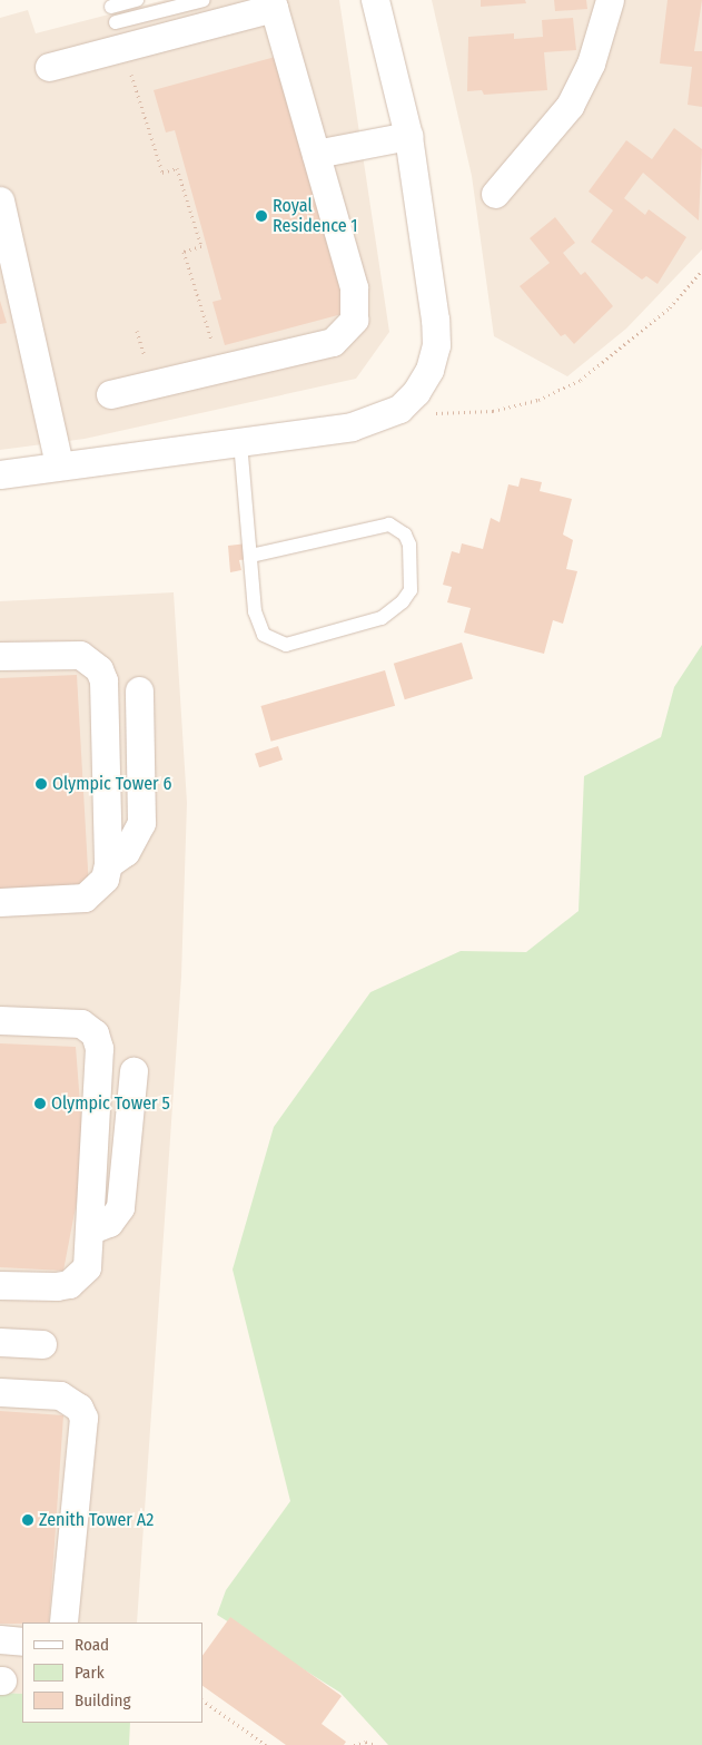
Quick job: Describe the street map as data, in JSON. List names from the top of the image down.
{
  "places": [
    "Royal Residence 1",
    "Olympic Tower 6",
    "Olympic Tower 5",
    "Zenith Tower A2"
  ],
  "legend": ["Road", "Park", "Building"]
}
